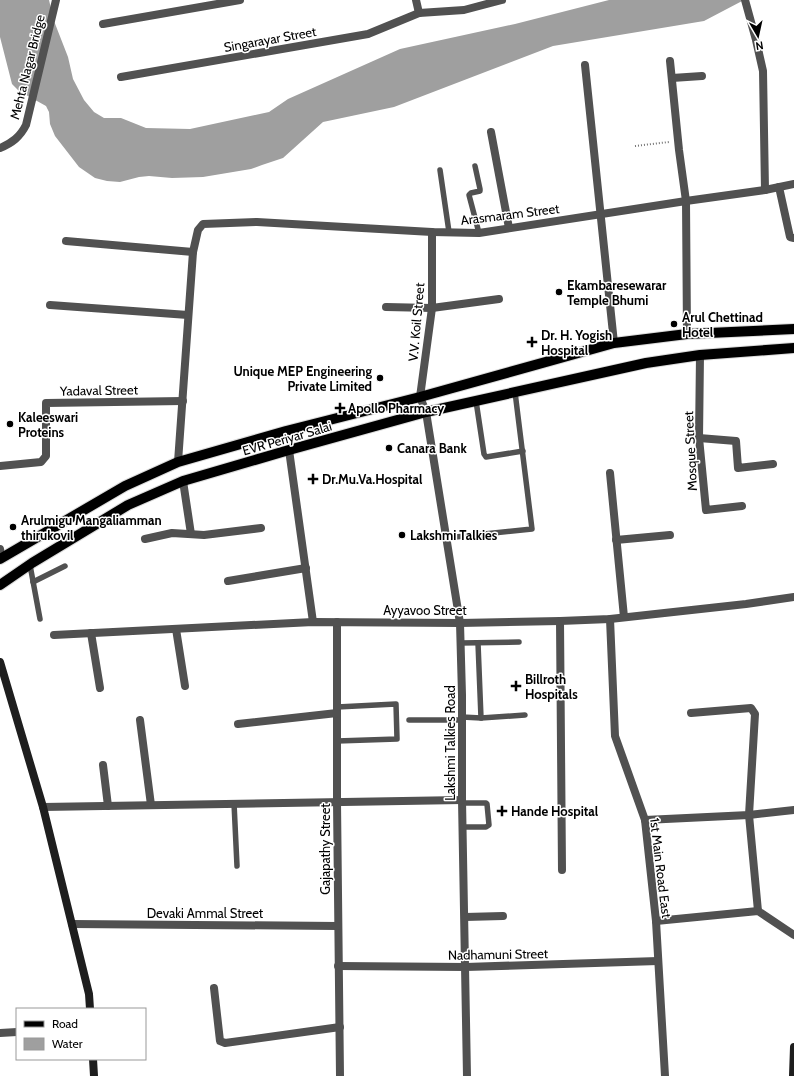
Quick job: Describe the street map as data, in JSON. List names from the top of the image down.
{
  "streets": {
    "main road": ["EVR Periyar Salai"],
    "street": [
      "Singarayar Street",
      "Mehta Nagar Bridge",
      "Arasmaram Street",
      "V.V. Koil Street",
      "Yadaval Street",
      "Mosque Street",
      "Ayyavoo Street",
      "Lakshmi Talkies Road",
      "Gajapathy Street",
      "1st Main Road East",
      "Devaki Ammal Street",
      "Nadhamuni Street"
    ]
  },
  "crossings": [
    ["Arasmaram Street", "V.V. Koil Street"],
    ["V.V. Koil Street", "EVR Periyar Salai"],
    ["V.V. Koil Street", "Lakshmi Talkies Road"],
    ["EVR Periyar Salai", "Mosque Street"],
    ["EVR Periyar Salai", "Lakshmi Talkies Road"],
    ["Ayyavoo Street", "Lakshmi Talkies Road"],
    ["Ayyavoo Street", "Gajapathy Street"],
    ["Ayyavoo Street", "1st Main Road East"],
    ["Lakshmi Talkies Road", "Nadhamuni Street"],
    ["Gajapathy Street", "Devaki Ammal Street"],
    ["Gajapathy Street", "Nadhamuni Street"],
    ["1st Main Road East", "Nadhamuni Street"]
  ],
  "places": {
    "other": [
      "Ekambaresewarar Temple Bhumi",
      "Arul Chettinad Hotel",
      "Unique MEP Engineering Private Limited",
      "Kaleeswari Proteins",
      "Canara Bank",
      "Arulmigu Mangaliamman thirukovil",
      "Lakshmi Talkies"
    ],
    "health": [
      "Dr. H. Yogish Hospital",
      "Apollo Pharmacy",
      "Dr.Mu.Va.Hospital",
      "Billroth Hospitals",
      "Hande Hospital"
    ]
  },
  "legend": ["Road", "Water"],
  "north": "bottom"
}
